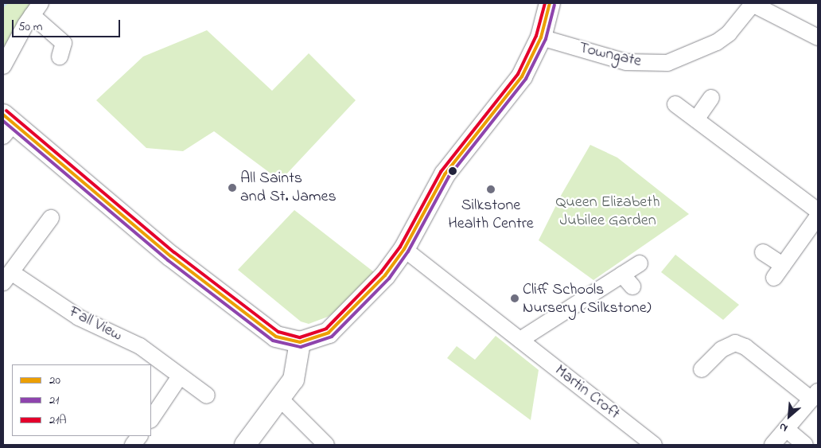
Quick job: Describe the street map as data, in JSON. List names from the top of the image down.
{
  "streets": {
    "street": ["Towngate", "Fall View", "Martin Croft"]
  },
  "parks": ["Queen Elizabeth Jubilee Garden"],
  "places": ["All Saints and St. James", "Silkstone Health Centre", "Cliff Schools Nursery (Silkstone)"],
  "lines": ["transit line 20", "transit line 21A", "transit line 21"],
  "legend": ["20", "21", "21A"],
  "scale_bar": "50 m",
  "north": "bottom left"
}
